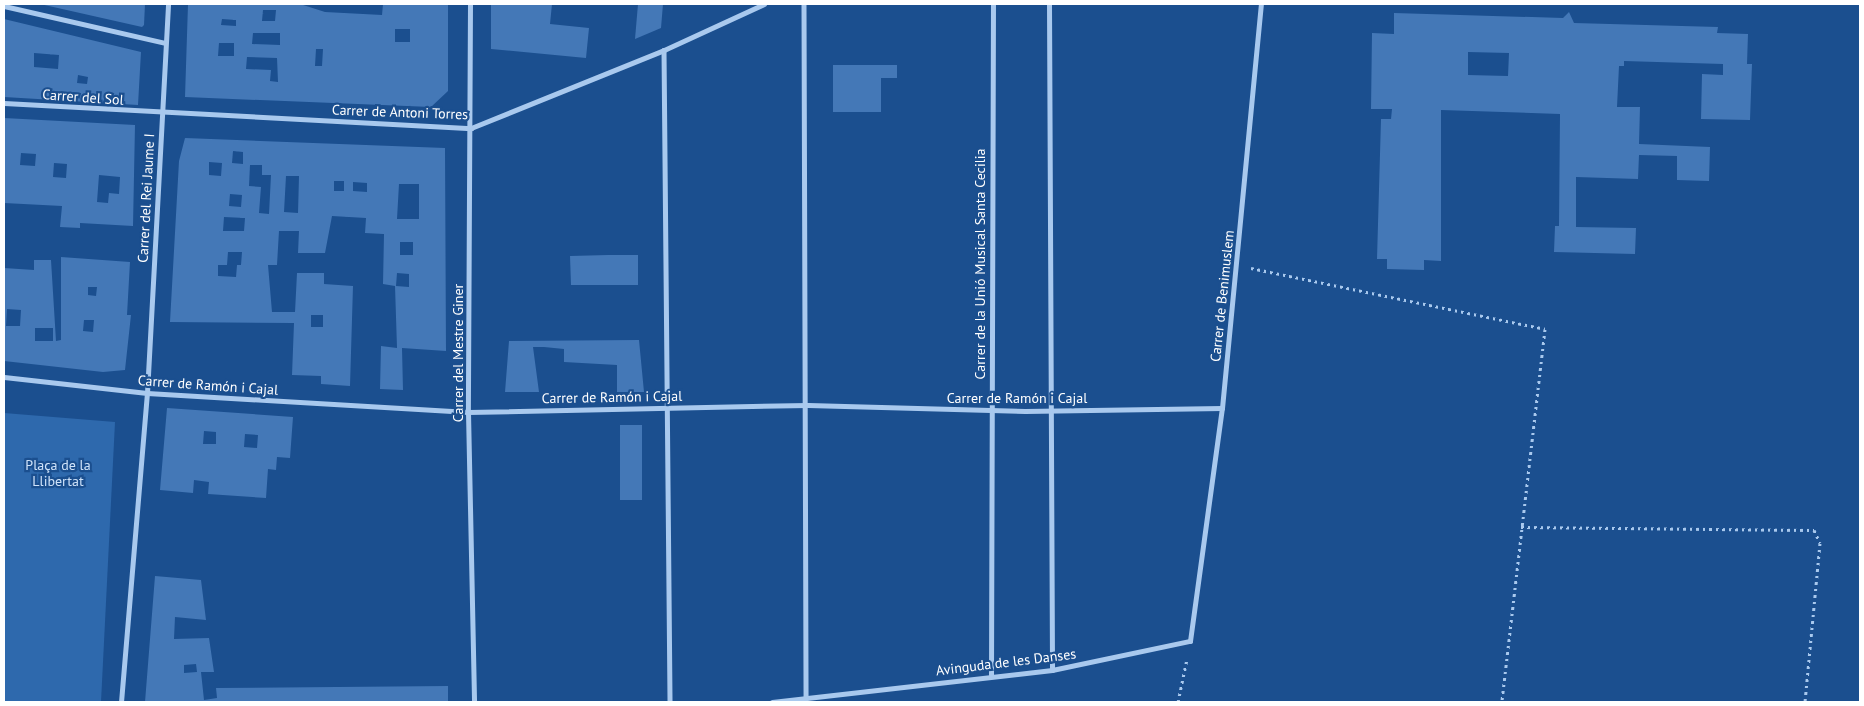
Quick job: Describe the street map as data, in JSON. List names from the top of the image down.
{
  "streets": {
    "street": [
      "Carrer del Sol",
      "Carrer de Antoni Torres",
      "Carrer del Rei Jaume I",
      "Carrer de la Unió Musical Santa Cecilia",
      "Carrer de Benimuslem",
      "Carrer del Mestre Giner",
      "Carrer de Ramón i Cajal",
      "Avinguda de les Danses"
    ]
  },
  "crossings": [
    ["Carrer del Sol", "Carrer de Antoni Torres"],
    ["Carrer del Sol", "Carrer del Rei Jaume I"],
    ["Carrer de Antoni Torres", "Carrer del Rei Jaume I"],
    ["Carrer de Antoni Torres", "Carrer del Mestre Giner"],
    ["Carrer del Rei Jaume I", "Carrer de Ramón i Cajal"],
    ["Carrer de la Unió Musical Santa Cecilia", "Carrer de Ramón i Cajal"],
    ["Carrer de la Unió Musical Santa Cecilia", "Avinguda de les Danses"],
    ["Carrer de Benimuslem", "Carrer de Ramón i Cajal"],
    ["Carrer de Benimuslem", "Avinguda de les Danses"],
    ["Carrer del Mestre Giner", "Carrer de Ramón i Cajal"]
  ],
  "parks": ["Plaça de la Llibertat"]
}
